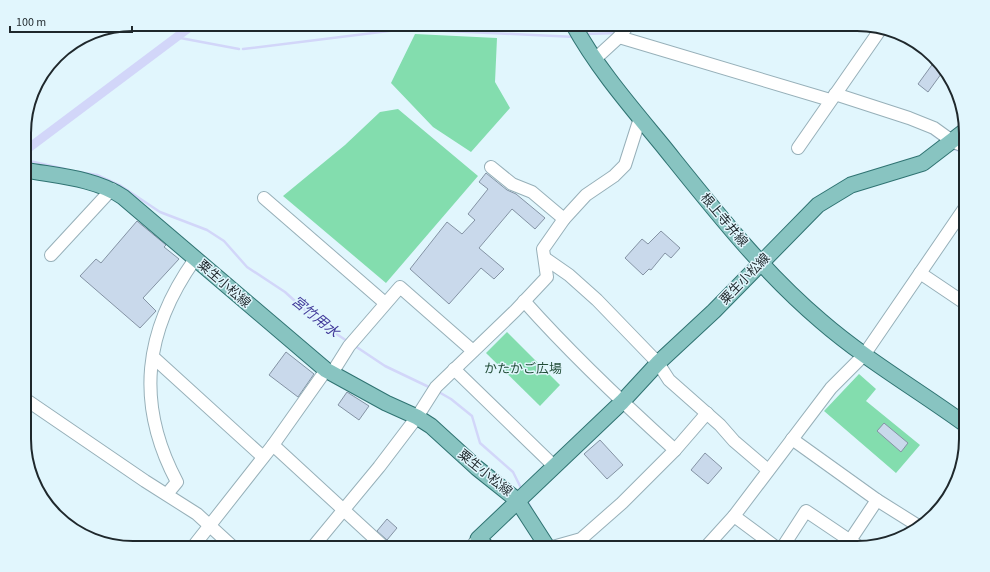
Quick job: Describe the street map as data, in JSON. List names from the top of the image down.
{
  "streets": {
    "main road": ["根上寺井線", "粟生小松線"]
  },
  "crossings": [
    ["根上寺井線", "粟生小松線"]
  ],
  "water": ["宮竹用水"],
  "parks": ["かたかご広場"],
  "scale_bar": "100 m"
}
